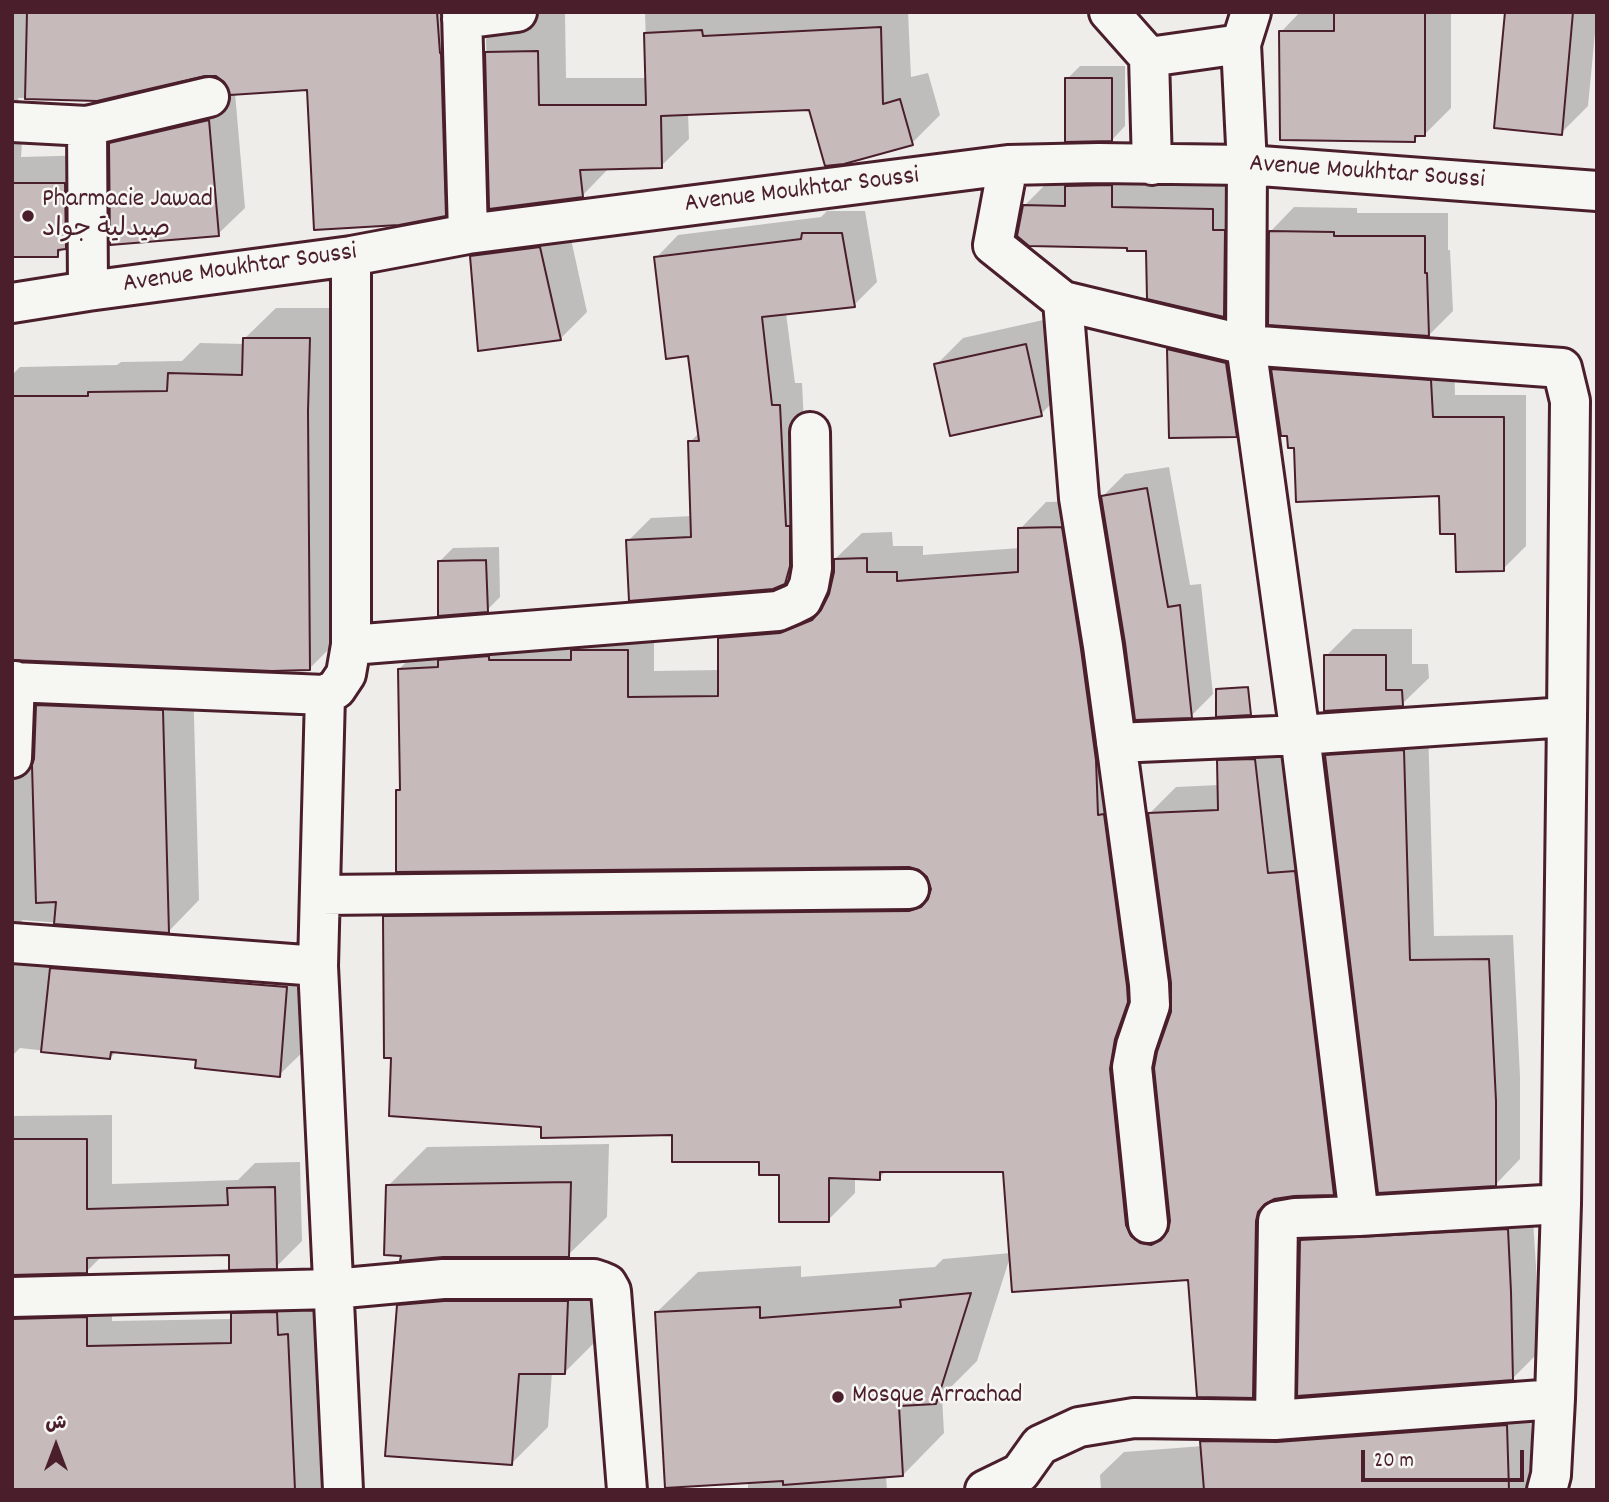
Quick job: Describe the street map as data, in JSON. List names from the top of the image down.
{
  "streets": {
    "street": ["Avenue Moukhtar Soussi"]
  },
  "places": ["Pharmacie Jawad صيدلية جواد", "Mosque Arrachad"],
  "scale_bar": "20 m",
  "north": "top"
}
